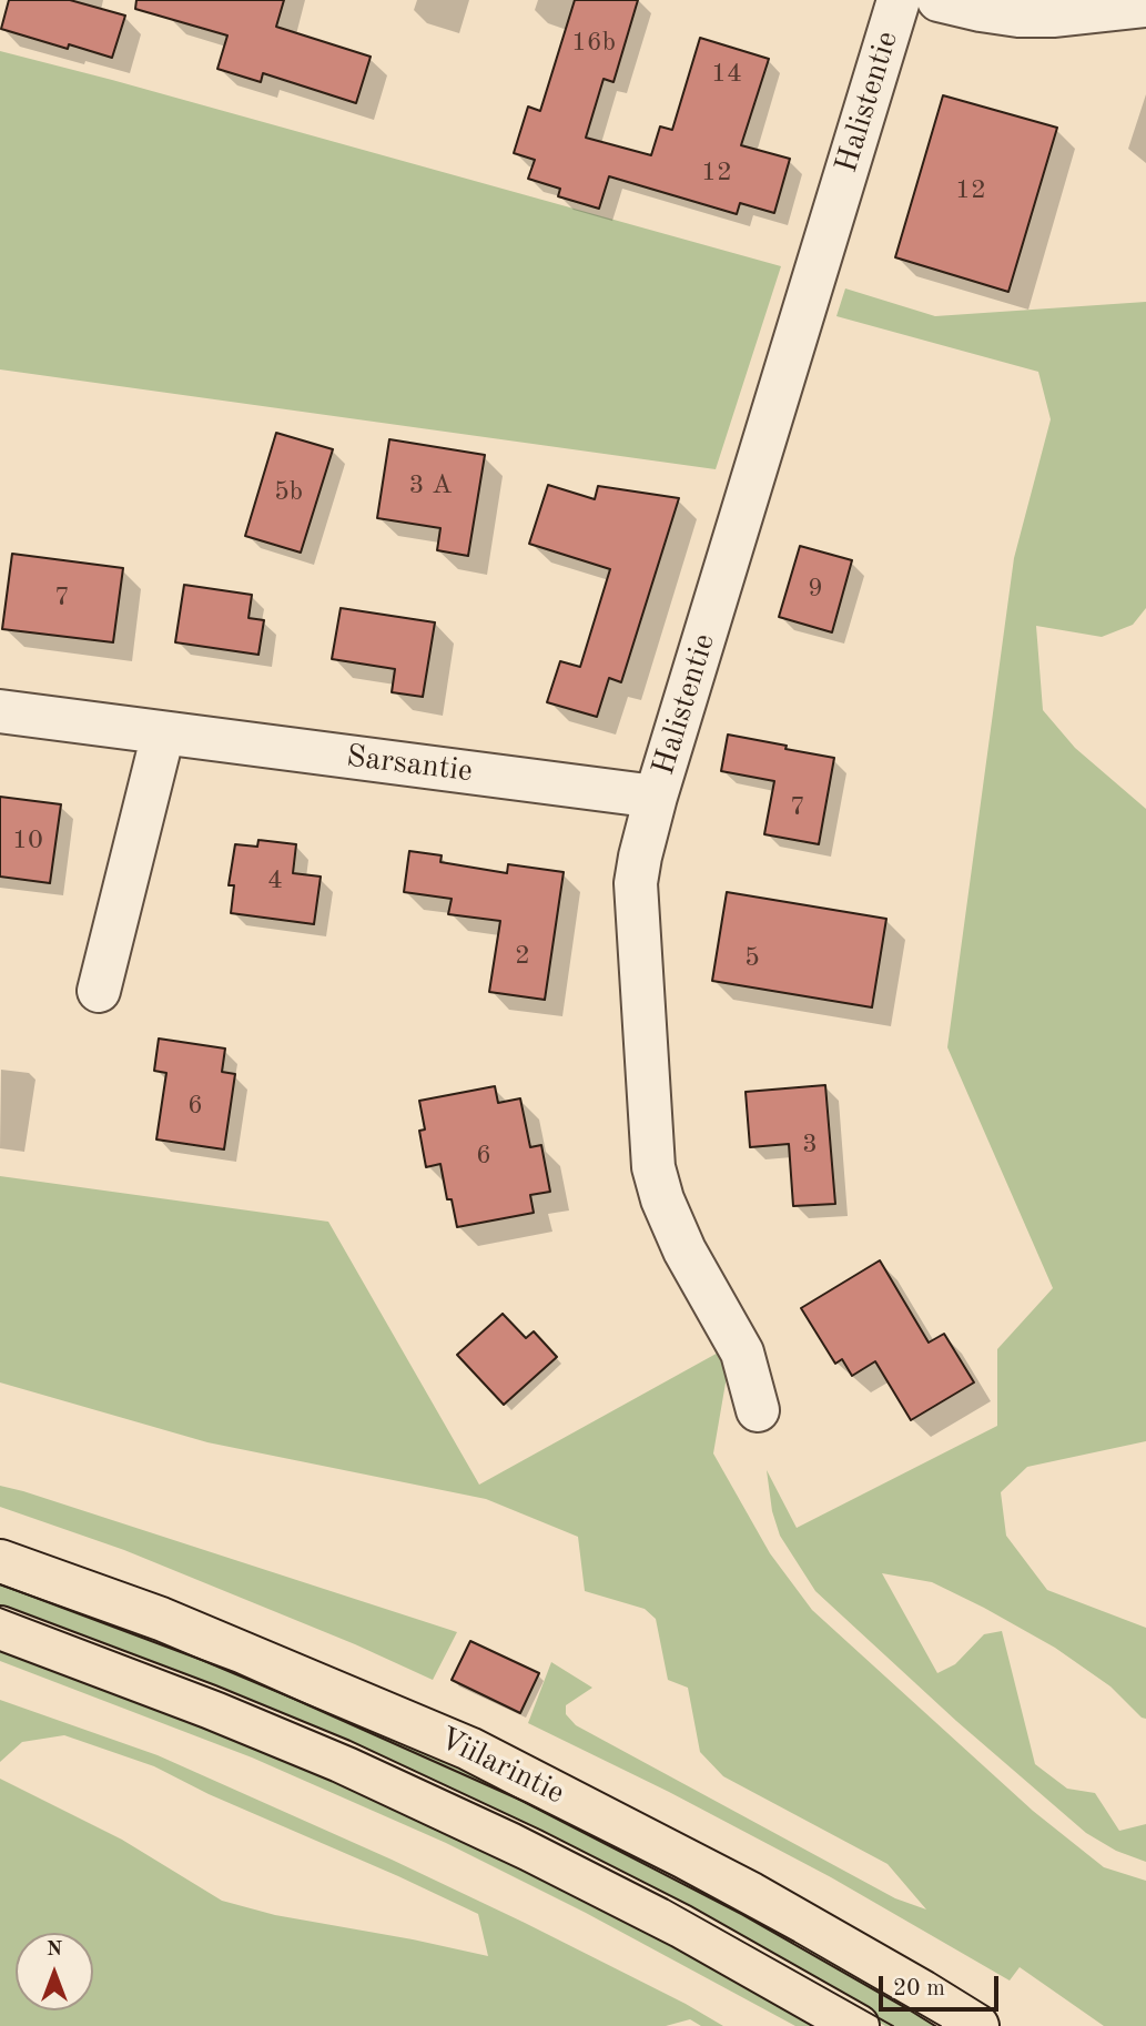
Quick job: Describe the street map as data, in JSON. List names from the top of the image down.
{
  "streets": {
    "main road": ["Viilarintie"],
    "street": ["Halistentie", "Sarsantie"]
  },
  "crossings": [
    ["Halistentie", "Sarsantie"]
  ],
  "house_numbers": [
    "16b",
    "14",
    "12",
    "12",
    "3 A",
    "5b",
    "9",
    "7",
    "7",
    "10",
    "4",
    "2",
    "5",
    "6",
    "3",
    "6"
  ],
  "scale_bar": "20 m",
  "north": "top"
}
